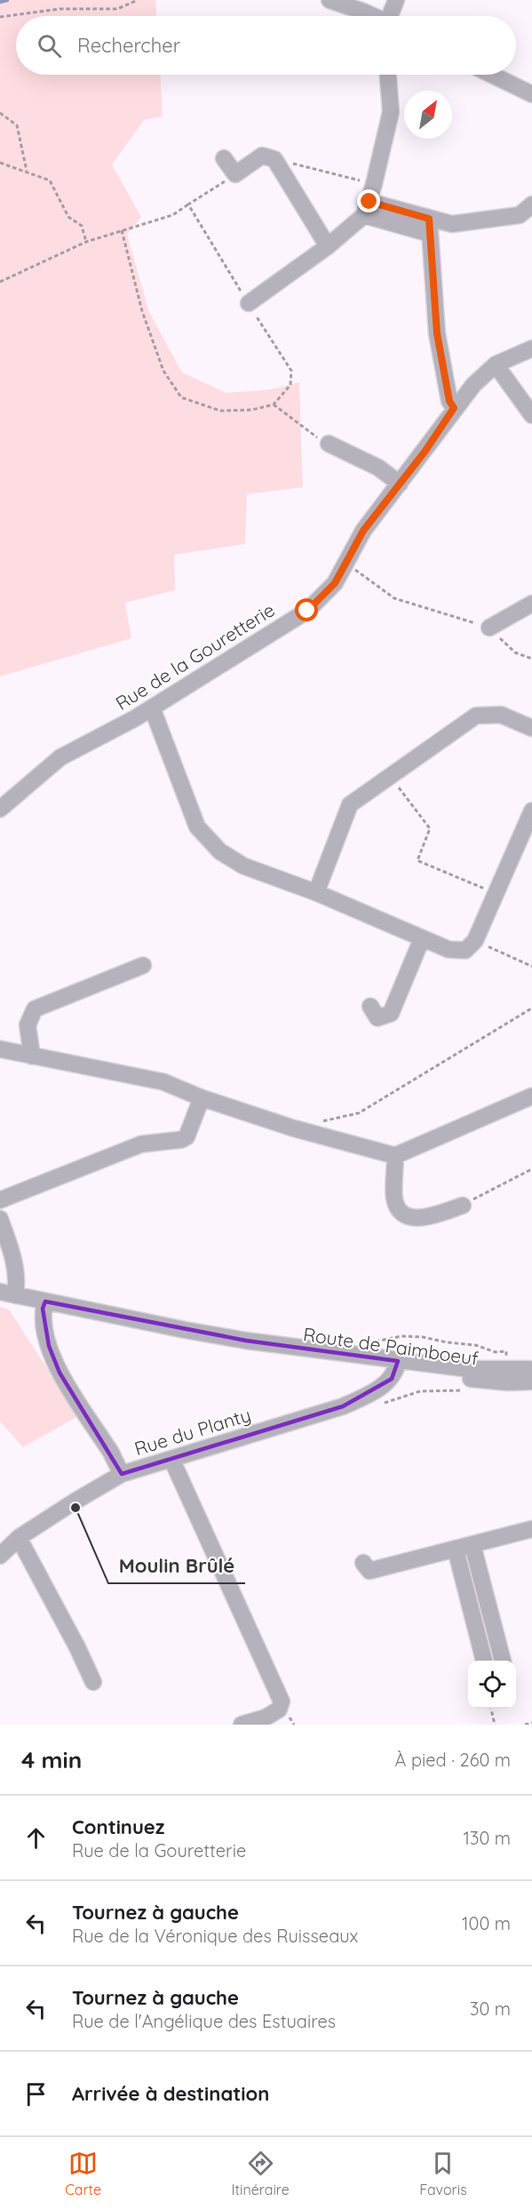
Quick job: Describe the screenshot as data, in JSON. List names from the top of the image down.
{
  "streets": {
    "street": ["Rue de la Gouretterie", "Route de Paimboeuf", "Rue du Planty"]
  },
  "crossings": [
    ["Route de Paimboeuf", "Rue du Planty"]
  ],
  "places": ["Moulin Brûlé"],
  "north": "top right",
  "page": {
    "search": "Rechercher",
    "heading": ["4 min", "À pied · 260 m"],
    "list": [
      ["Continuez", "Rue de la Gouretterie", "130 m"],
      ["Tournez à gauche", "Rue de la Véronique des Ruisseaux", "100 m"],
      ["Tournez à gauche", "Rue de l'Angélique des Estuaires", "30 m"],
      "Arrivée à destination"
    ],
    "nav": ["Carte", "Itinéraire", "Favoris"]
  }
}
